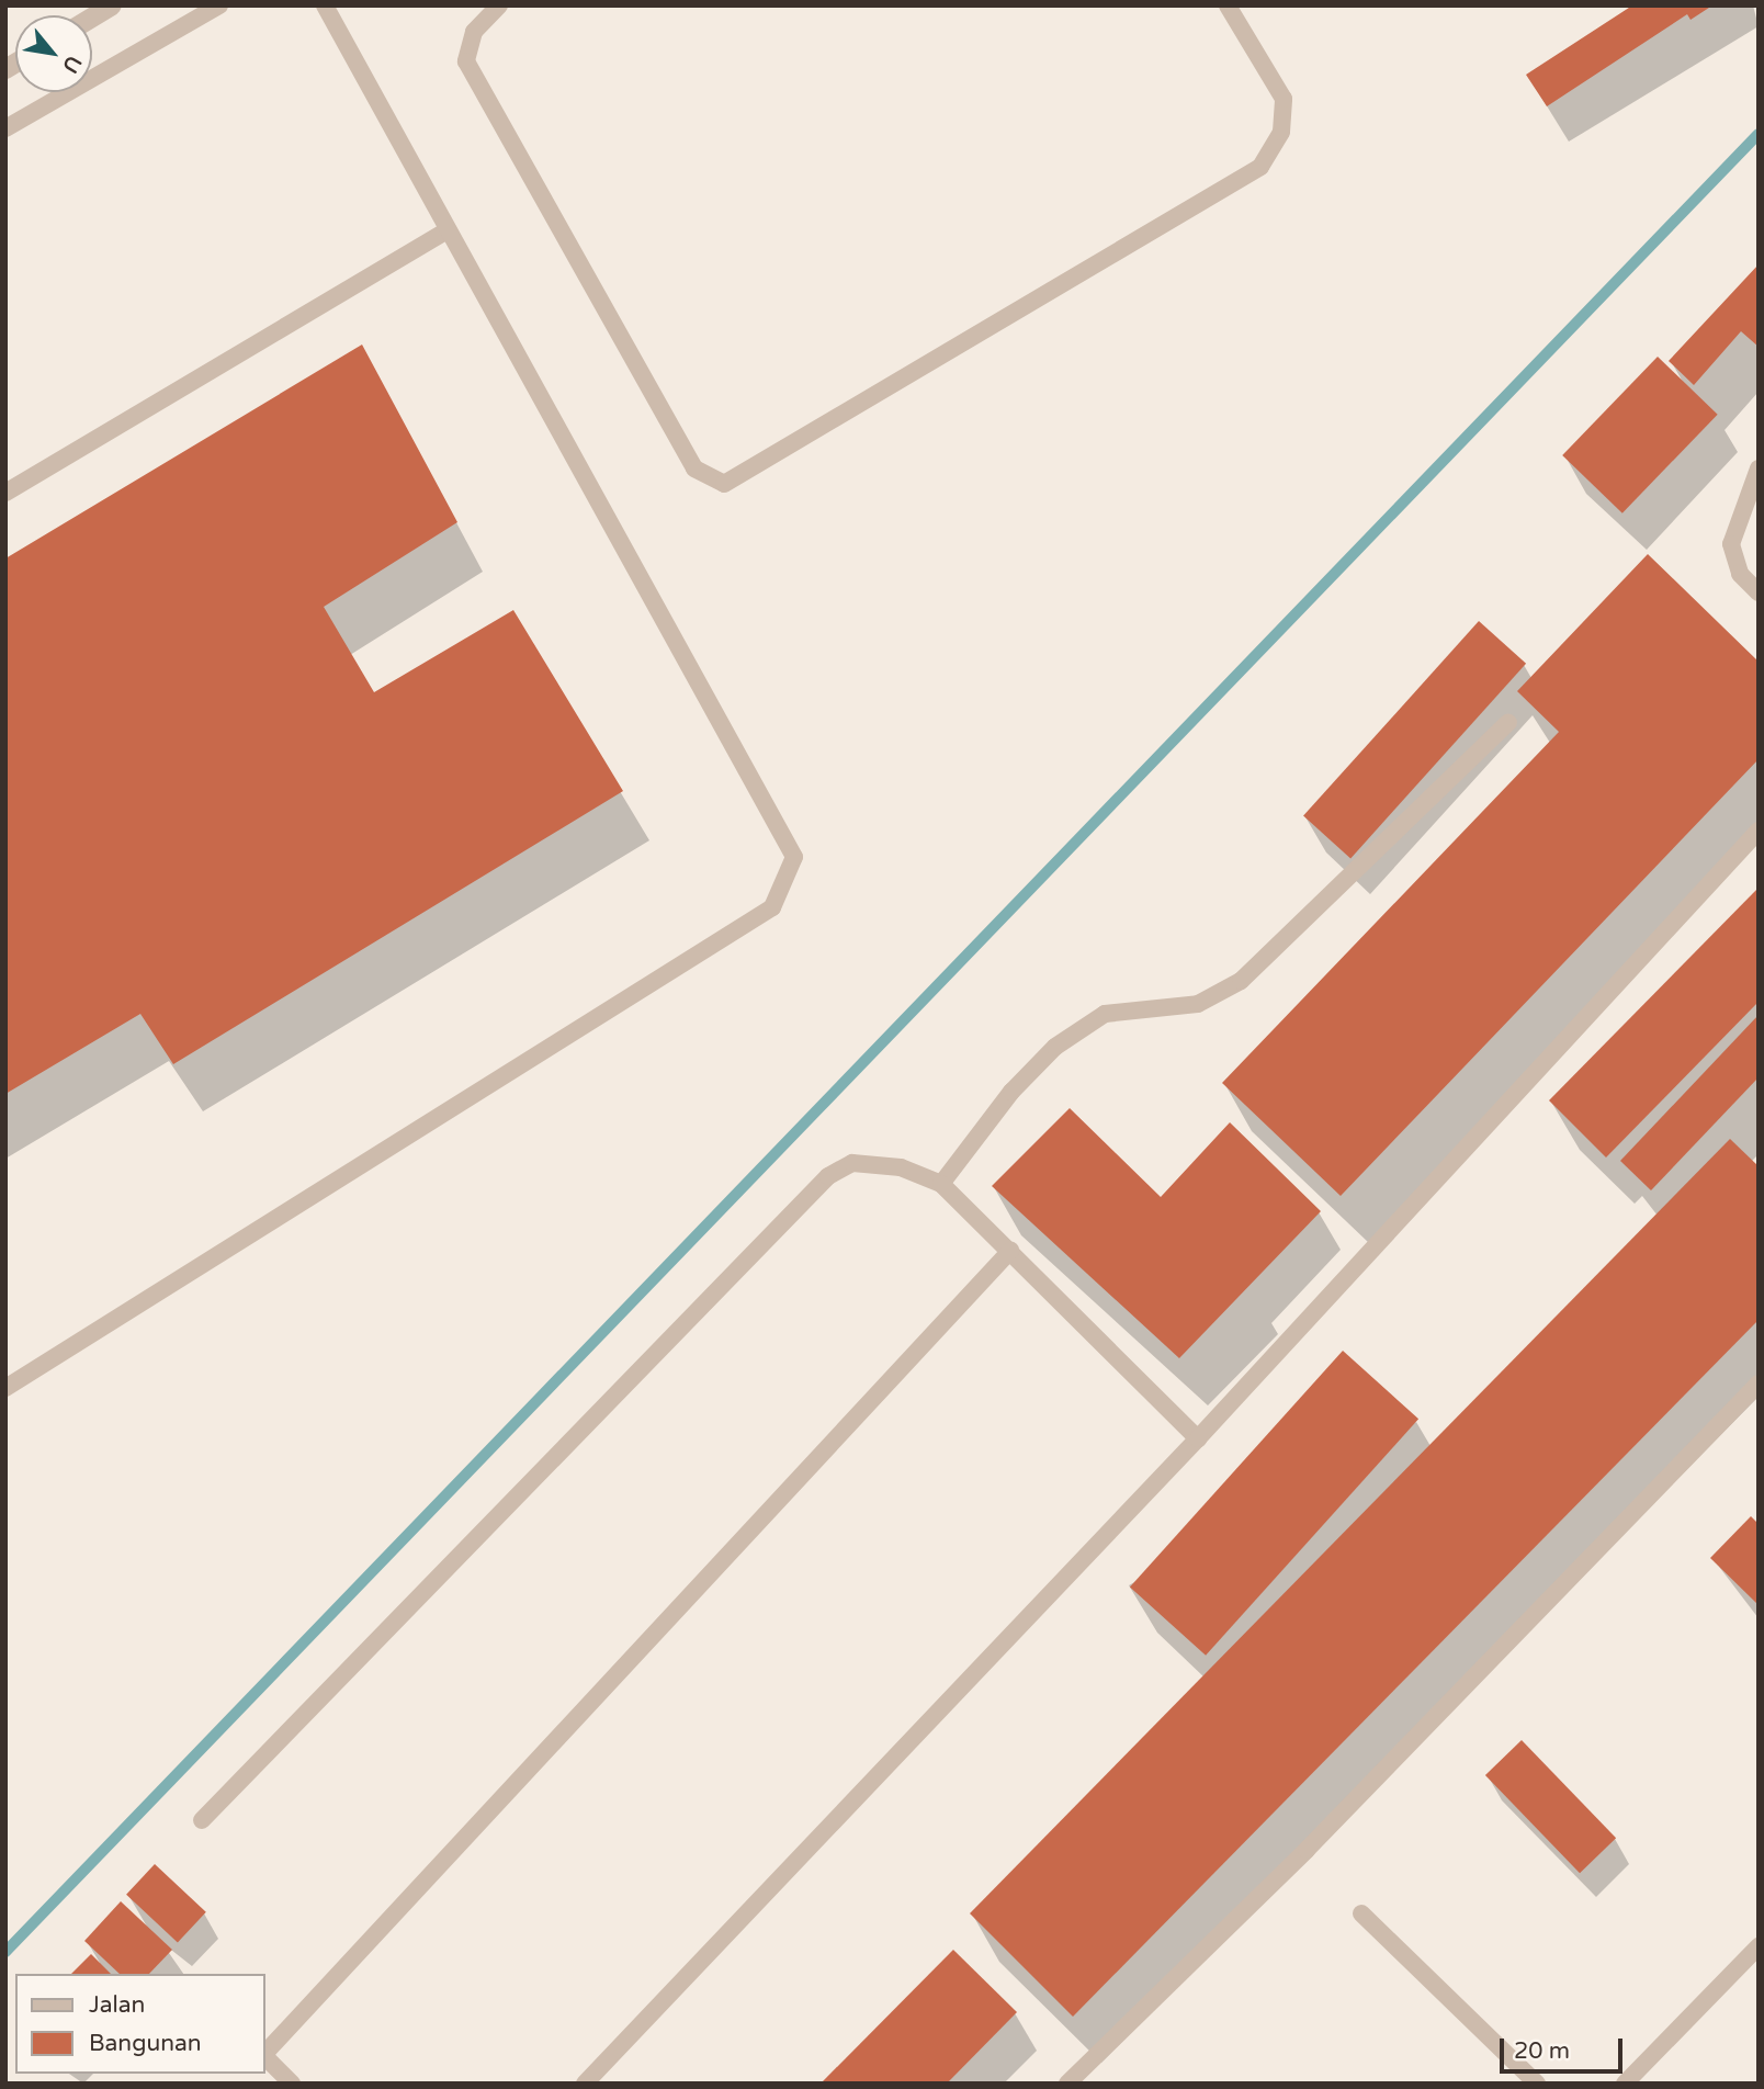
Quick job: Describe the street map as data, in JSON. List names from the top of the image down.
{
  "legend": ["Jalan", "Bangunan"],
  "scale_bar": "20 m",
  "north": "bottom right"
}
